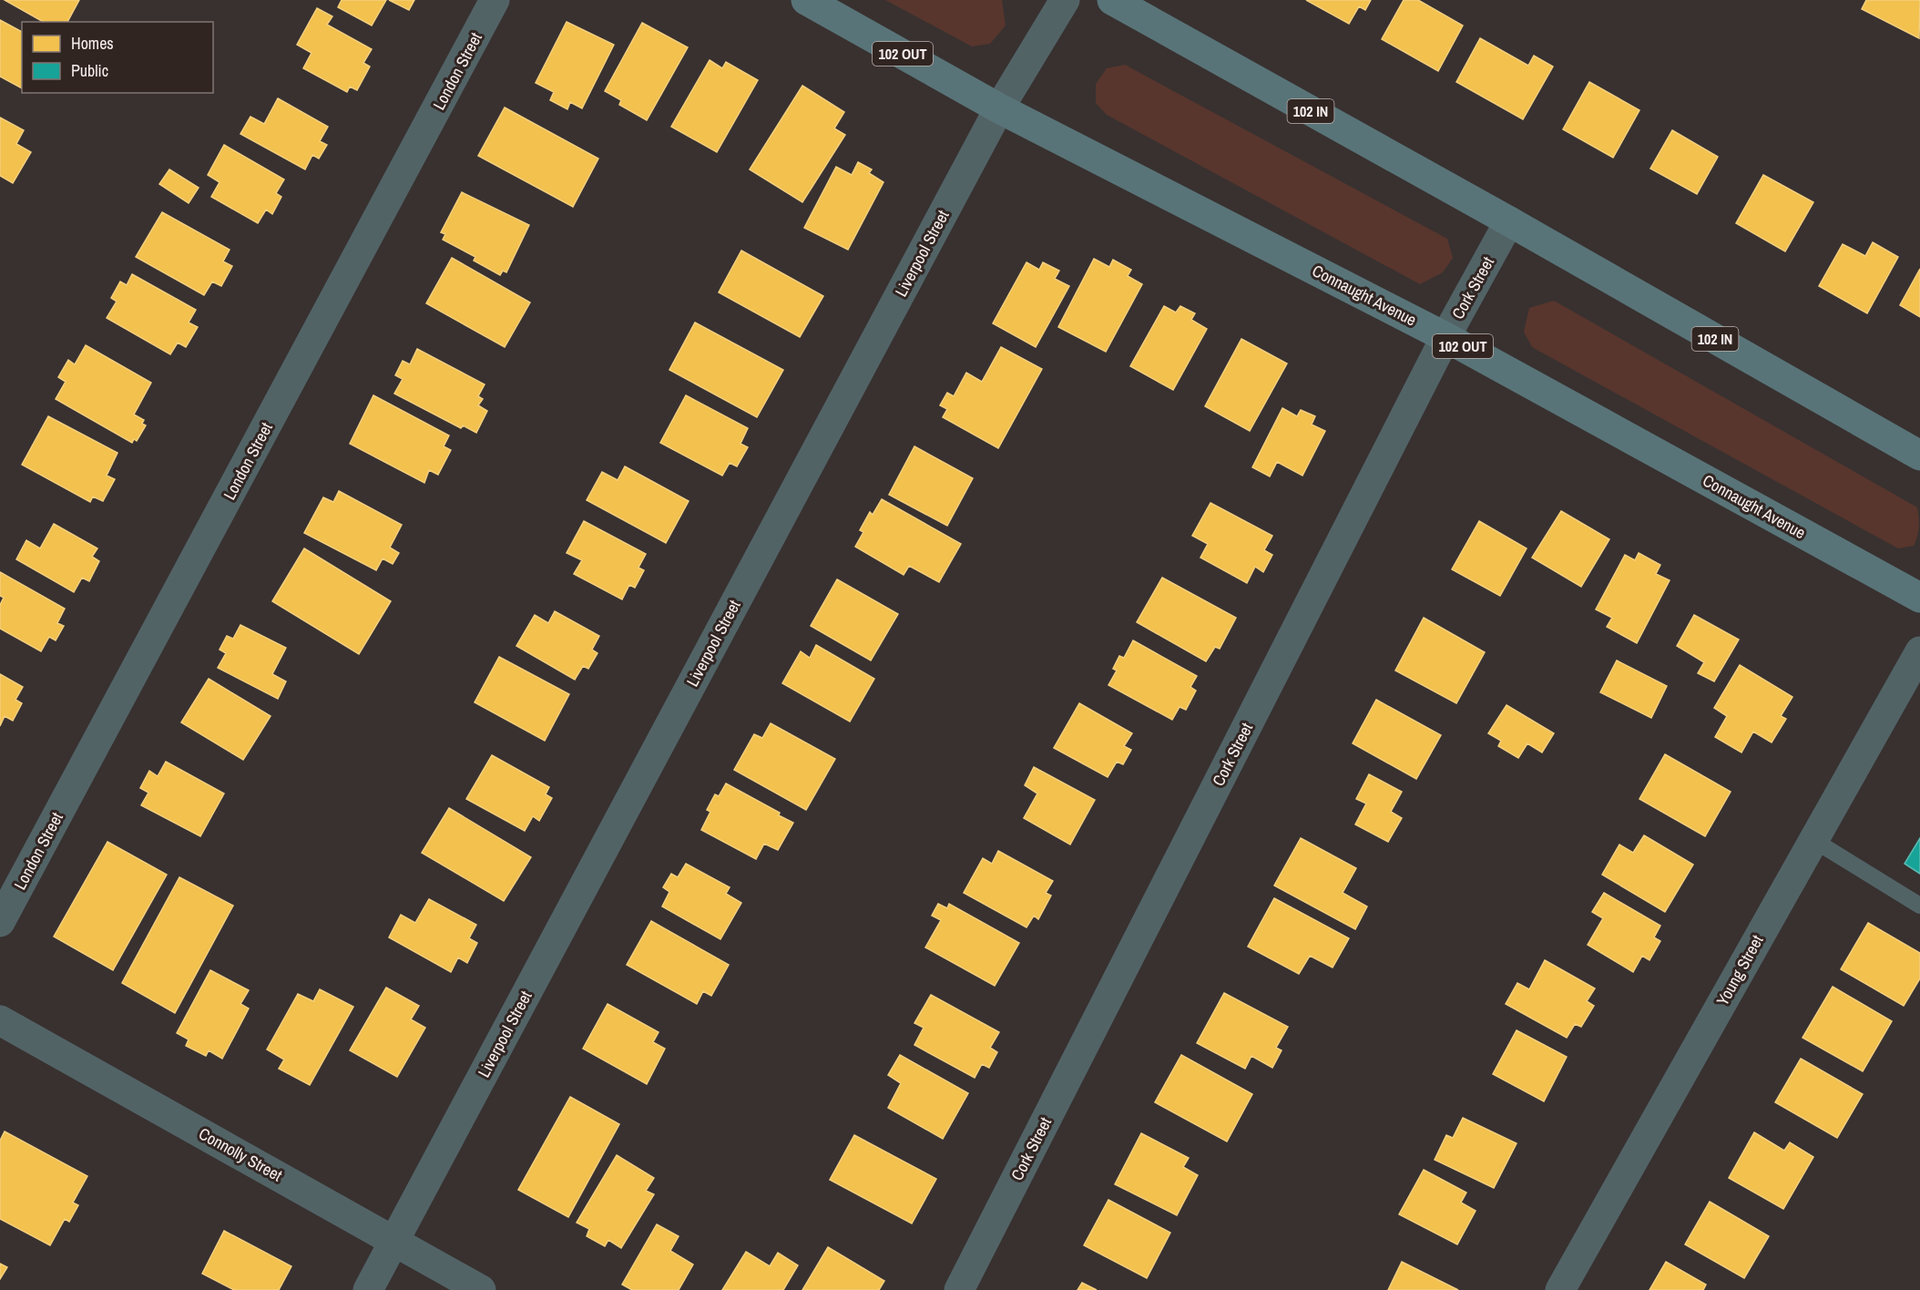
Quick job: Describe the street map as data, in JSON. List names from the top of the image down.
{
  "streets": {
    "main road": ["102 OUT", "102 IN", "Connaught Avenue"],
    "street": [
      "London Street",
      "Liverpool Street",
      "Cork Street",
      "Young Street",
      "Connolly Street"
    ]
  },
  "crossings": [
    ["102 IN", "Cork Street"],
    ["Liverpool Street", "Connaught Avenue"],
    ["Liverpool Street", "Connolly Street"],
    ["Cork Street", "Connaught Avenue"]
  ],
  "legend": ["Homes", "Public"]
}
